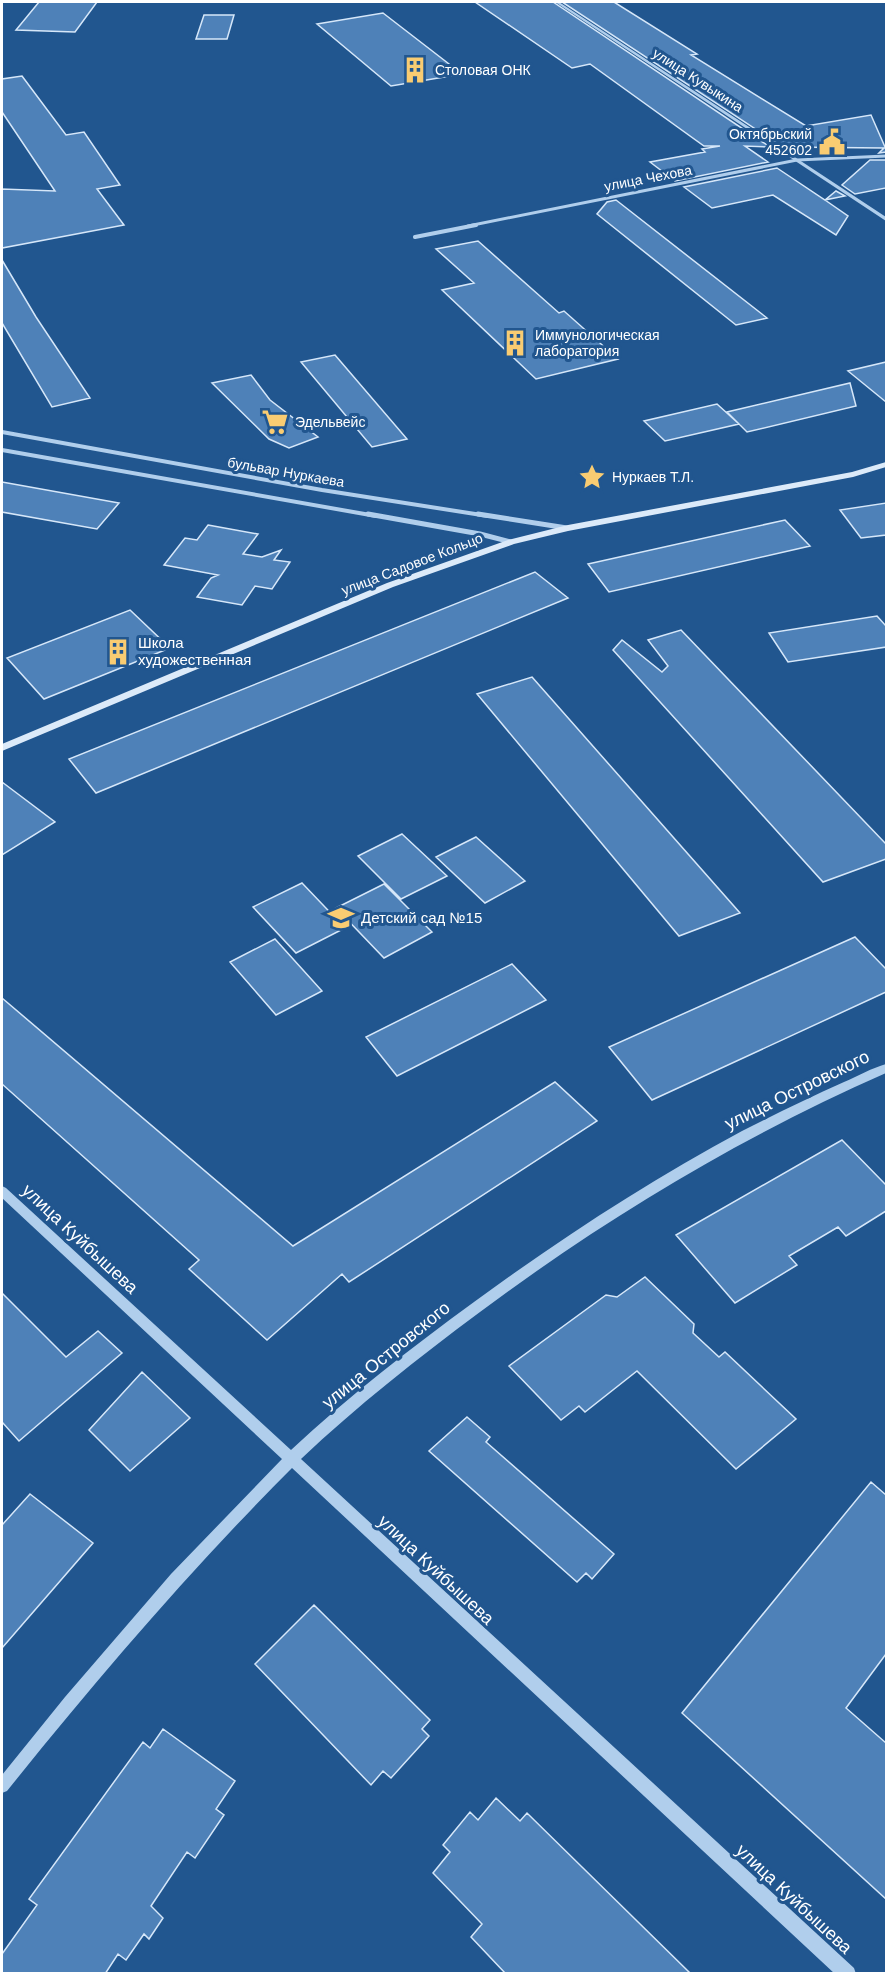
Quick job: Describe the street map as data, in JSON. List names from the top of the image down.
{
  "streets": {
    "main road": ["улица Садовое Кольцо"],
    "street": [
      "улица Кувыкина",
      "улица Чехова",
      "бульвар Нуркаева",
      "улица Островского",
      "улица Куйбышева"
    ]
  },
  "crossings": [
    ["улица Кувыкина", "улица Чехова"],
    ["бульвар Нуркаева", "улица Садовое Кольцо"],
    ["улица Островского", "улица Куйбышева"]
  ],
  "places": {
    "building": ["Столовая ОНК", "Иммунологическая лаборатория", "Школа художественная"],
    "public building": ["Октябрьский 452602"],
    "supermarket": ["Эдельвейс"],
    "place": ["Нуркаев Т.Л."],
    "school or university": ["Детский сад №15"]
  }
}
